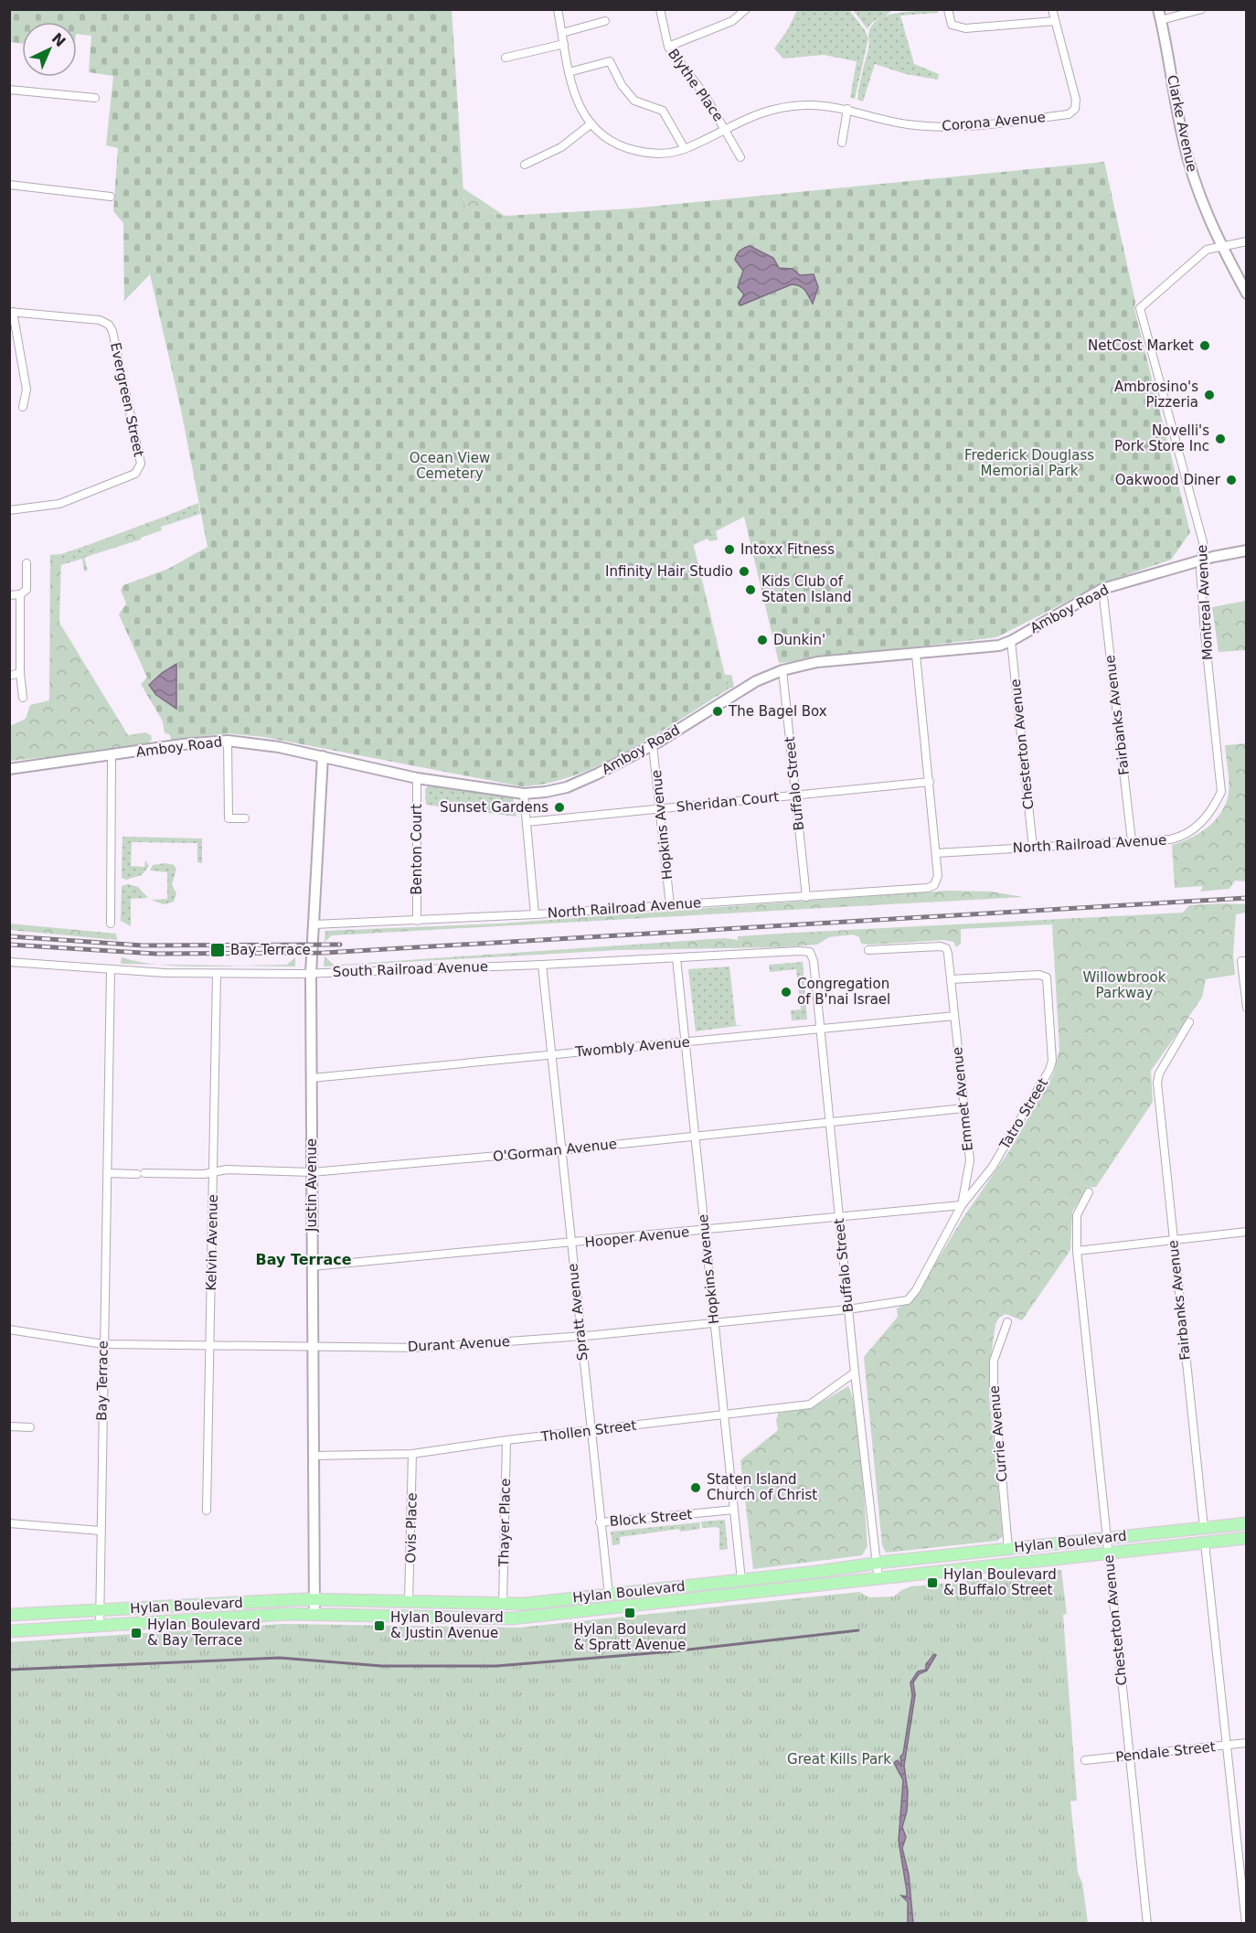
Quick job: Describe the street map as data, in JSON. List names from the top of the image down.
{
  "streets": {
    "main road": [
      "Clarke Avenue",
      "Amboy Road",
      "Justin Avenue",
      "Hylan Boulevard"
    ],
    "street": [
      "Blythe Place",
      "Corona Avenue",
      "Evergreen Street",
      "Montreal Avenue",
      "Fairbanks Avenue",
      "Chesterton Avenue",
      "Buffalo Street",
      "Sheridan Court",
      "Hopkins Avenue",
      "North Railroad Avenue",
      "Benton Court",
      "South Railroad Avenue",
      "Twombly Avenue",
      "Emmet Avenue",
      "Tatro Street",
      "O'Gorman Avenue",
      "Hooper Avenue",
      "Kelvin Avenue",
      "Spratt Avenue",
      "Durant Avenue",
      "Bay Terrace",
      "Thollen Street",
      "Currie Avenue",
      "Block Street",
      "Thayer Place",
      "Ovis Place",
      "Pendale Street"
    ]
  },
  "crossings": [
    ["Blythe Place", "Corona Avenue"],
    ["Clarke Avenue", "Montreal Avenue"],
    ["Montreal Avenue", "Amboy Road"],
    ["Montreal Avenue", "North Railroad Avenue"],
    ["Amboy Road", "Fairbanks Avenue"],
    ["Amboy Road", "Chesterton Avenue"],
    ["Amboy Road", "Buffalo Street"],
    ["Amboy Road", "Hopkins Avenue"],
    ["Amboy Road", "Benton Court"],
    ["Amboy Road", "Justin Avenue"],
    ["Fairbanks Avenue", "North Railroad Avenue"],
    ["Fairbanks Avenue", "Hylan Boulevard"],
    ["Chesterton Avenue", "North Railroad Avenue"],
    ["Chesterton Avenue", "Hylan Boulevard"],
    ["Chesterton Avenue", "Pendale Street"],
    ["Buffalo Street", "Sheridan Court"],
    ["Buffalo Street", "North Railroad Avenue"],
    ["Buffalo Street", "South Railroad Avenue"],
    ["Buffalo Street", "Twombly Avenue"],
    ["Buffalo Street", "O'Gorman Avenue"],
    ["Buffalo Street", "Hooper Avenue"],
    ["Buffalo Street", "Durant Avenue"],
    ["Buffalo Street", "Thollen Street"],
    ["Buffalo Street", "Hylan Boulevard"],
    ["Sheridan Court", "Hopkins Avenue"],
    ["Hopkins Avenue", "North Railroad Avenue"],
    ["Hopkins Avenue", "South Railroad Avenue"],
    ["Hopkins Avenue", "Twombly Avenue"],
    ["Hopkins Avenue", "O'Gorman Avenue"],
    ["Hopkins Avenue", "Hooper Avenue"],
    ["Hopkins Avenue", "Durant Avenue"],
    ["Hopkins Avenue", "Thollen Street"],
    ["Hopkins Avenue", "Block Street"],
    ["Hopkins Avenue", "Hylan Boulevard"],
    ["North Railroad Avenue", "Benton Court"],
    ["North Railroad Avenue", "Justin Avenue"],
    ["South Railroad Avenue", "Justin Avenue"],
    ["South Railroad Avenue", "Kelvin Avenue"],
    ["South Railroad Avenue", "Spratt Avenue"],
    ["South Railroad Avenue", "Bay Terrace"],
    ["Twombly Avenue", "Emmet Avenue"],
    ["Twombly Avenue", "Justin Avenue"],
    ["Twombly Avenue", "Spratt Avenue"],
    ["Emmet Avenue", "Tatro Street"],
    ["Emmet Avenue", "O'Gorman Avenue"],
    ["Emmet Avenue", "Hooper Avenue"],
    ["Emmet Avenue", "Durant Avenue"],
    ["Tatro Street", "Hooper Avenue"],
    ["O'Gorman Avenue", "Justin Avenue"],
    ["O'Gorman Avenue", "Kelvin Avenue"],
    ["O'Gorman Avenue", "Spratt Avenue"],
    ["O'Gorman Avenue", "Bay Terrace"],
    ["Justin Avenue", "Hooper Avenue"],
    ["Justin Avenue", "Durant Avenue"],
    ["Justin Avenue", "Thollen Street"],
    ["Justin Avenue", "Hylan Boulevard"],
    ["Hooper Avenue", "Spratt Avenue"],
    ["Kelvin Avenue", "Durant Avenue"],
    ["Spratt Avenue", "Durant Avenue"],
    ["Spratt Avenue", "Thollen Street"],
    ["Spratt Avenue", "Block Street"],
    ["Spratt Avenue", "Hylan Boulevard"],
    ["Durant Avenue", "Bay Terrace"],
    ["Bay Terrace", "Hylan Boulevard"],
    ["Thollen Street", "Thayer Place"],
    ["Thollen Street", "Ovis Place"],
    ["Currie Avenue", "Hylan Boulevard"],
    ["Thayer Place", "Hylan Boulevard"],
    ["Ovis Place", "Hylan Boulevard"]
  ],
  "districts": ["Bay Terrace"],
  "parks": [
    "Frederick Douglass Memorial Park",
    "Ocean View Cemetery",
    "Willowbrook Parkway",
    "Great Kills Park"
  ],
  "places": {
    "other": [
      "NetCost Market",
      "Ambrosino's Pizzeria",
      "Novelli's Pork Store Inc",
      "Oakwood Diner",
      "Intoxx Fitness",
      "Infinity Hair Studio",
      "Kids Club of Staten Island",
      "Dunkin'",
      "The Bagel Box",
      "Sunset Gardens",
      "Congregation of B'nai Israel",
      "Staten Island Church of Christ"
    ],
    "transit": [
      "Bay Terrace",
      "Hylan Boulevard & Buffalo Street",
      "Hylan Boulevard & Spratt Avenue",
      "Hylan Boulevard & Justin Avenue",
      "Hylan Boulevard & Bay Terrace"
    ]
  },
  "north": "top right"
}
